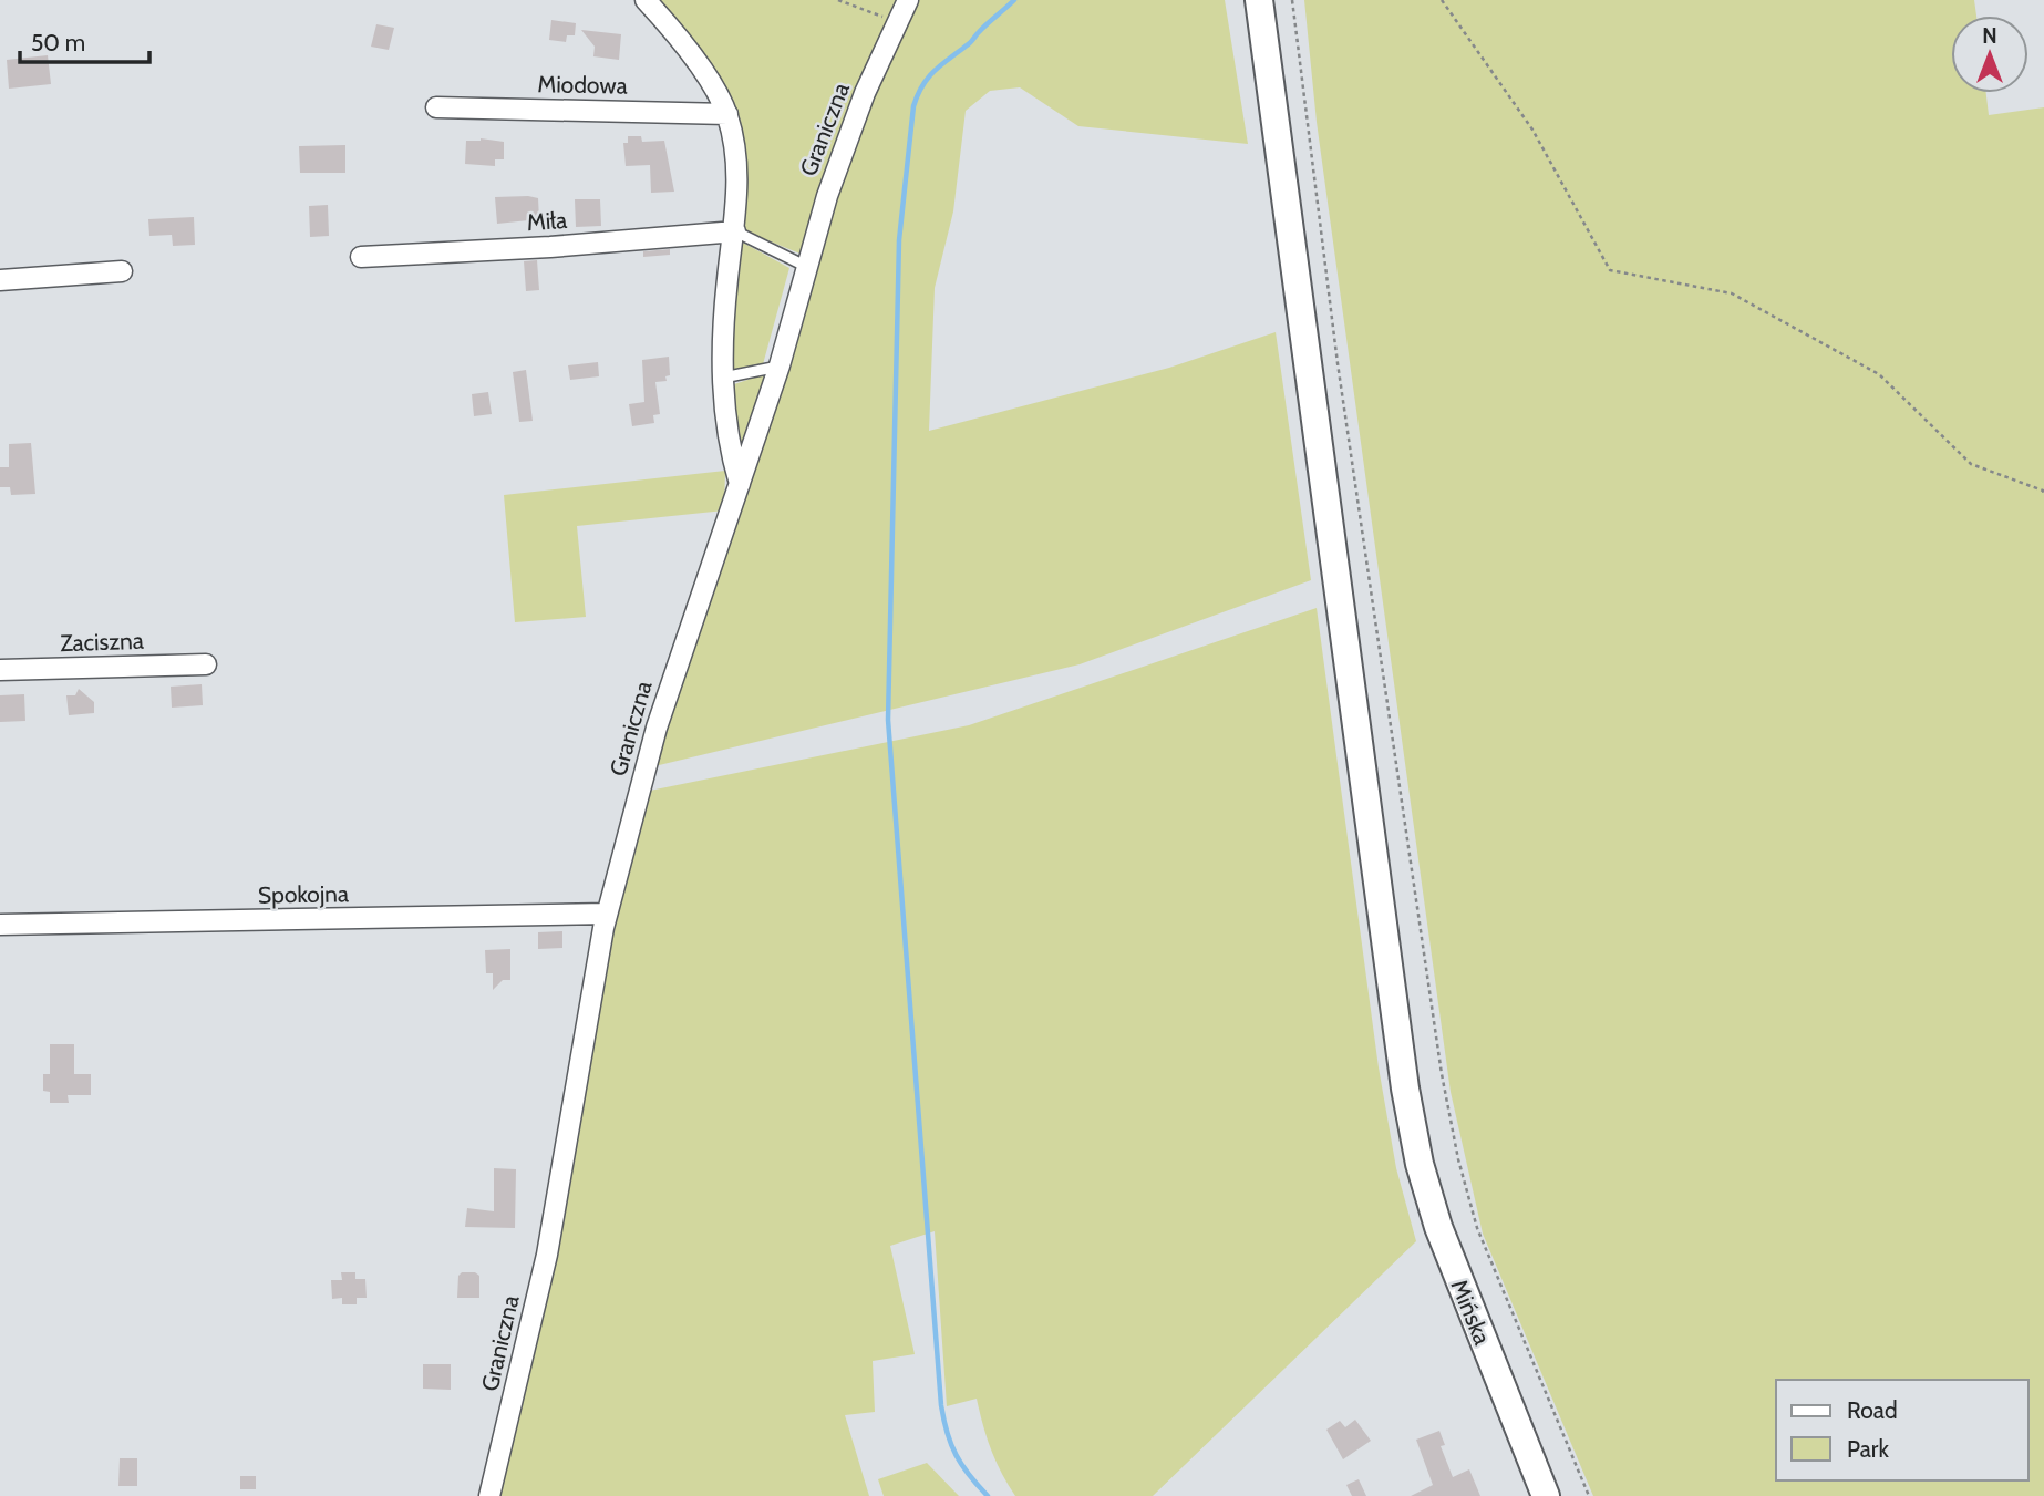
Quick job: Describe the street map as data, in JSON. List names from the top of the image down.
{
  "streets": {
    "main road": ["Mińska"],
    "street": [
      "Miodowa",
      "Graniczna",
      "Miła",
      "Zaciszna",
      "Spokojna"
    ]
  },
  "crossings": [
    ["Graniczna", "Spokojna"]
  ],
  "legend": ["Road", "Park"],
  "scale_bar": "50 m",
  "north": "top"
}
